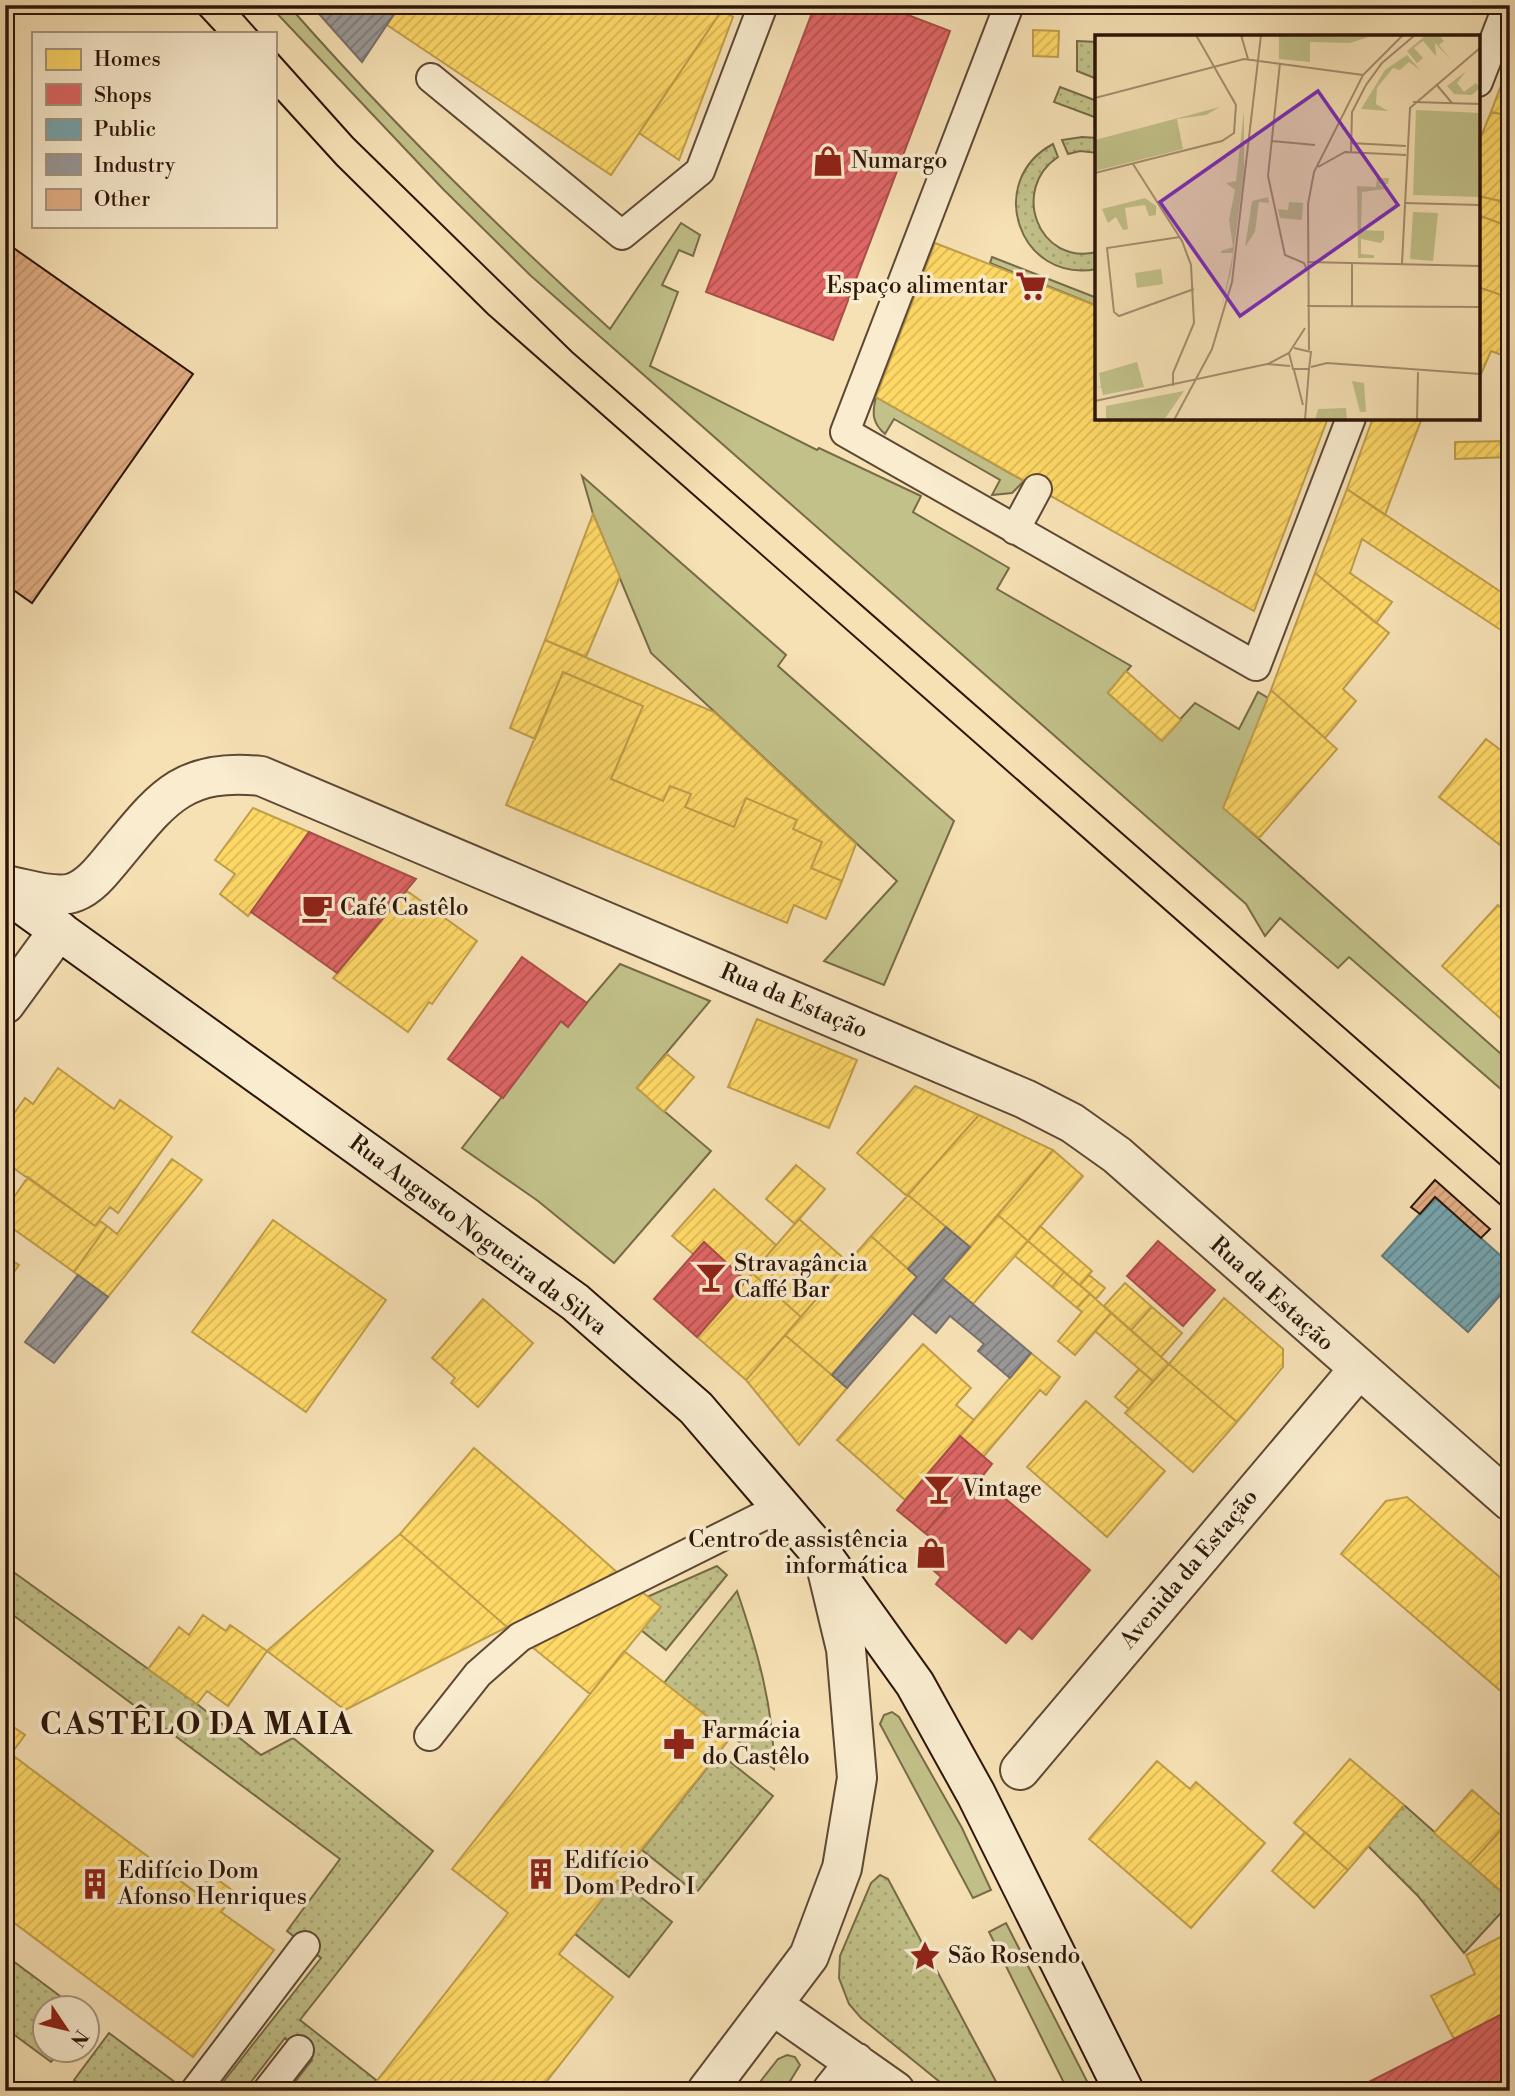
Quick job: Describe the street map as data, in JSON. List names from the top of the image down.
{
  "streets": {
    "street": ["Rua da Estação", "Rua Augusto Nogueira da Silva", "Avenida da Estação"]
  },
  "crossings": [
    ["Rua da Estação", "Avenida da Estação"]
  ],
  "districts": ["CASTÊLO DA MAIA"],
  "places": {
    "shop": ["Numargo", "Centro de assistência informática"],
    "supermarket": ["Espaço alimentar"],
    "cafe": ["Café Castêlo"],
    "bar": ["Stravagância Caffé Bar", "Vintage"],
    "pharmacy": ["Farmácia do Castêlo"],
    "building": ["Edifício Dom Pedro I", "Edifício Dom Afonso Henriques"],
    "place": ["São Rosendo"]
  },
  "legend": [
    "Homes",
    "Shops",
    "Public",
    "Industry",
    "Other"
  ],
  "north": "bottom right"
}
